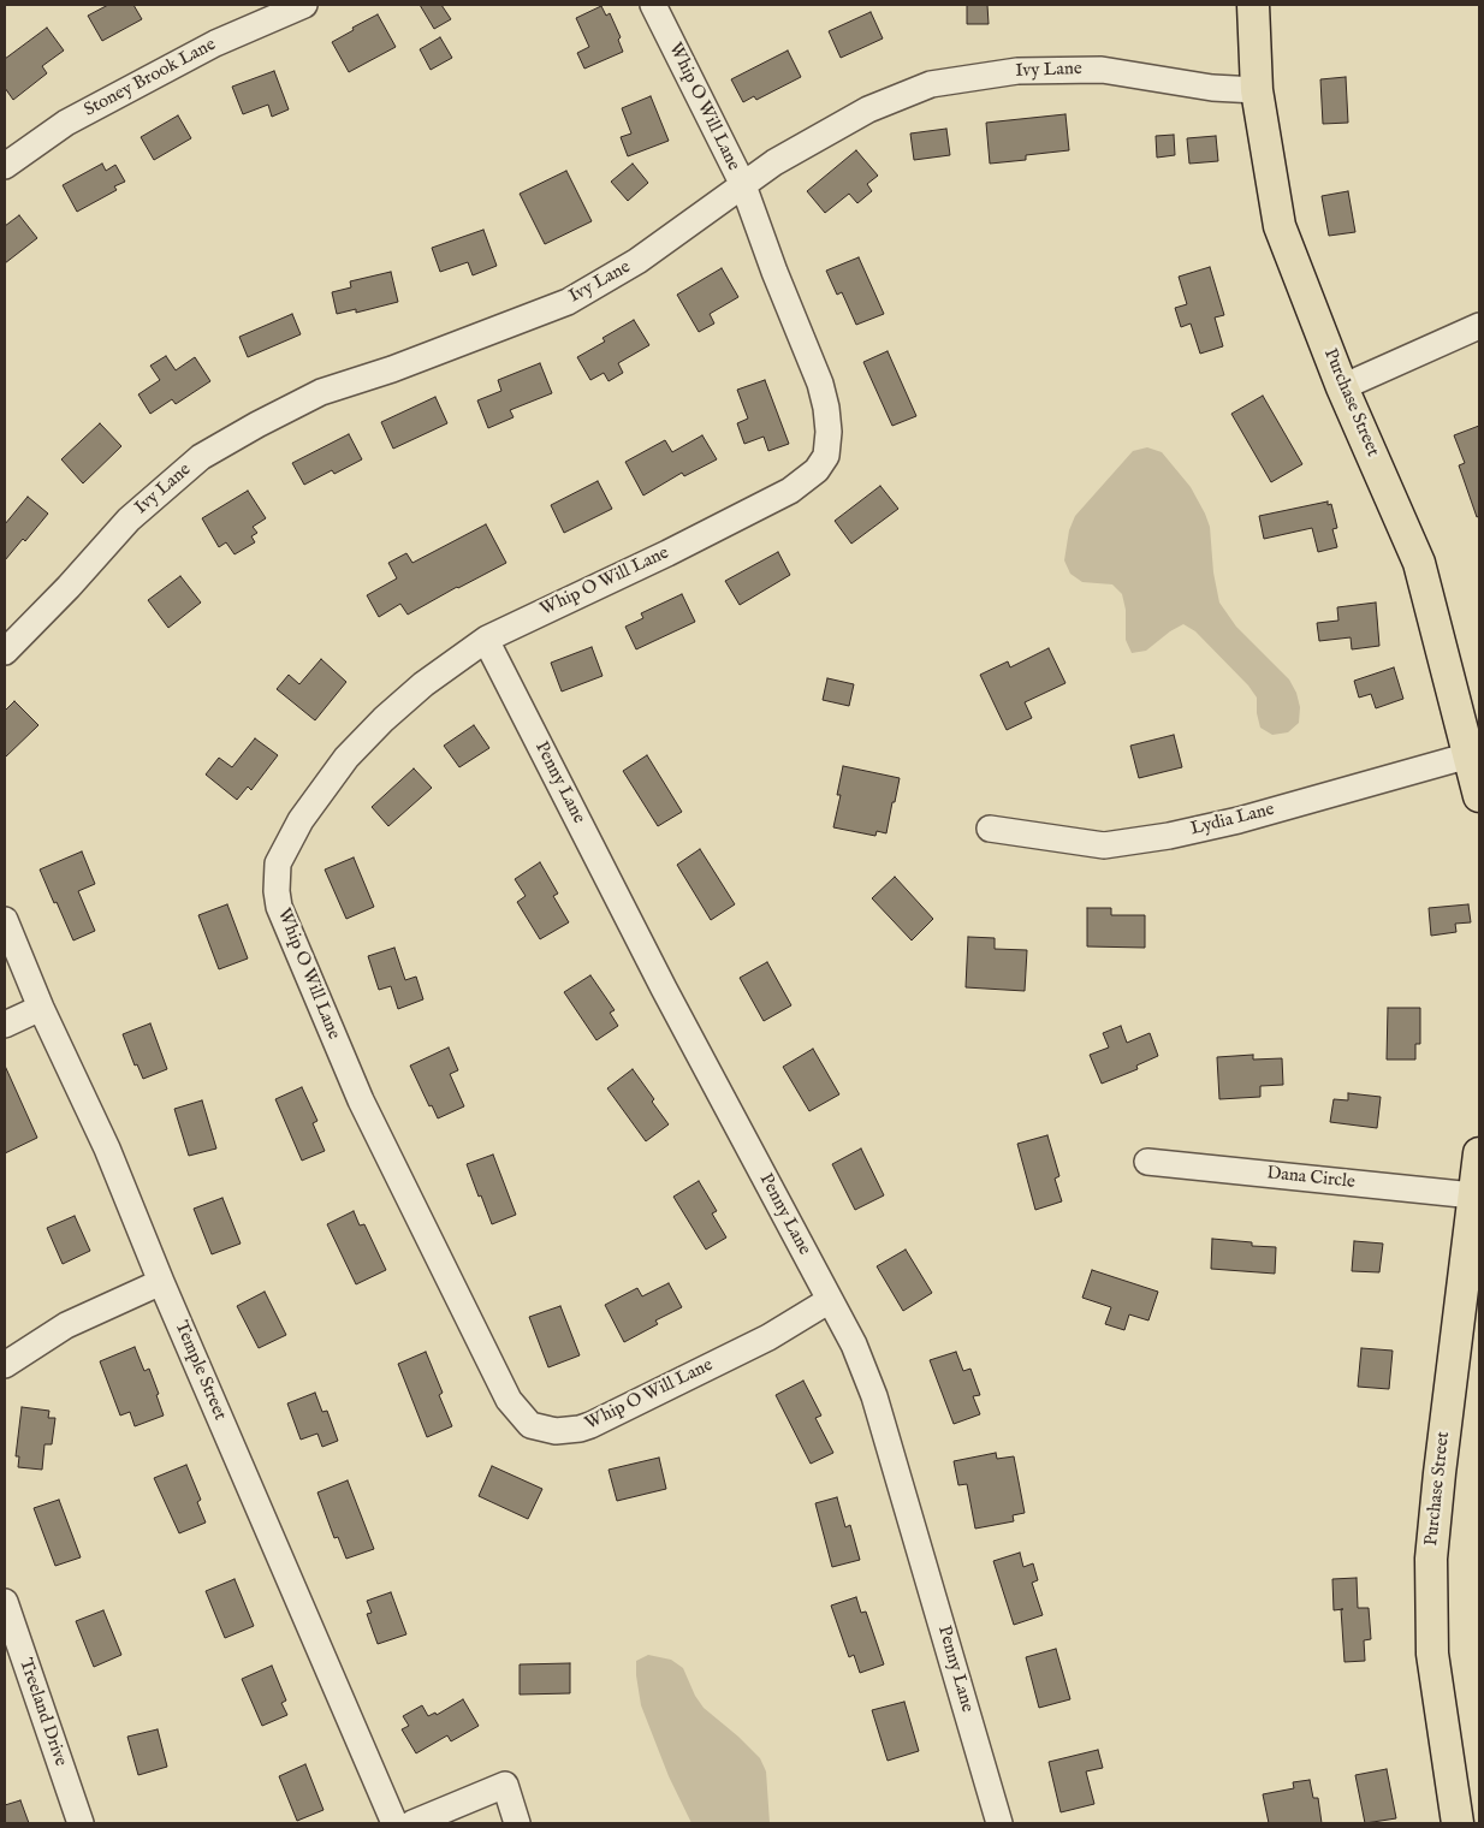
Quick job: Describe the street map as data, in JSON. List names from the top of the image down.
{
  "streets": {
    "main road": ["Purchase Street"],
    "street": [
      "Ivy Lane",
      "Stoney Brook Lane",
      "Whip O Will Lane",
      "Penny Lane",
      "Lydia Lane",
      "Dana Circle",
      "Temple Street",
      "Treeland Drive"
    ]
  },
  "crossings": [
    ["Ivy Lane", "Whip O Will Lane"],
    ["Ivy Lane", "Purchase Street"],
    ["Whip O Will Lane", "Penny Lane"],
    ["Purchase Street", "Lydia Lane"],
    ["Purchase Street", "Dana Circle"]
  ]
}
